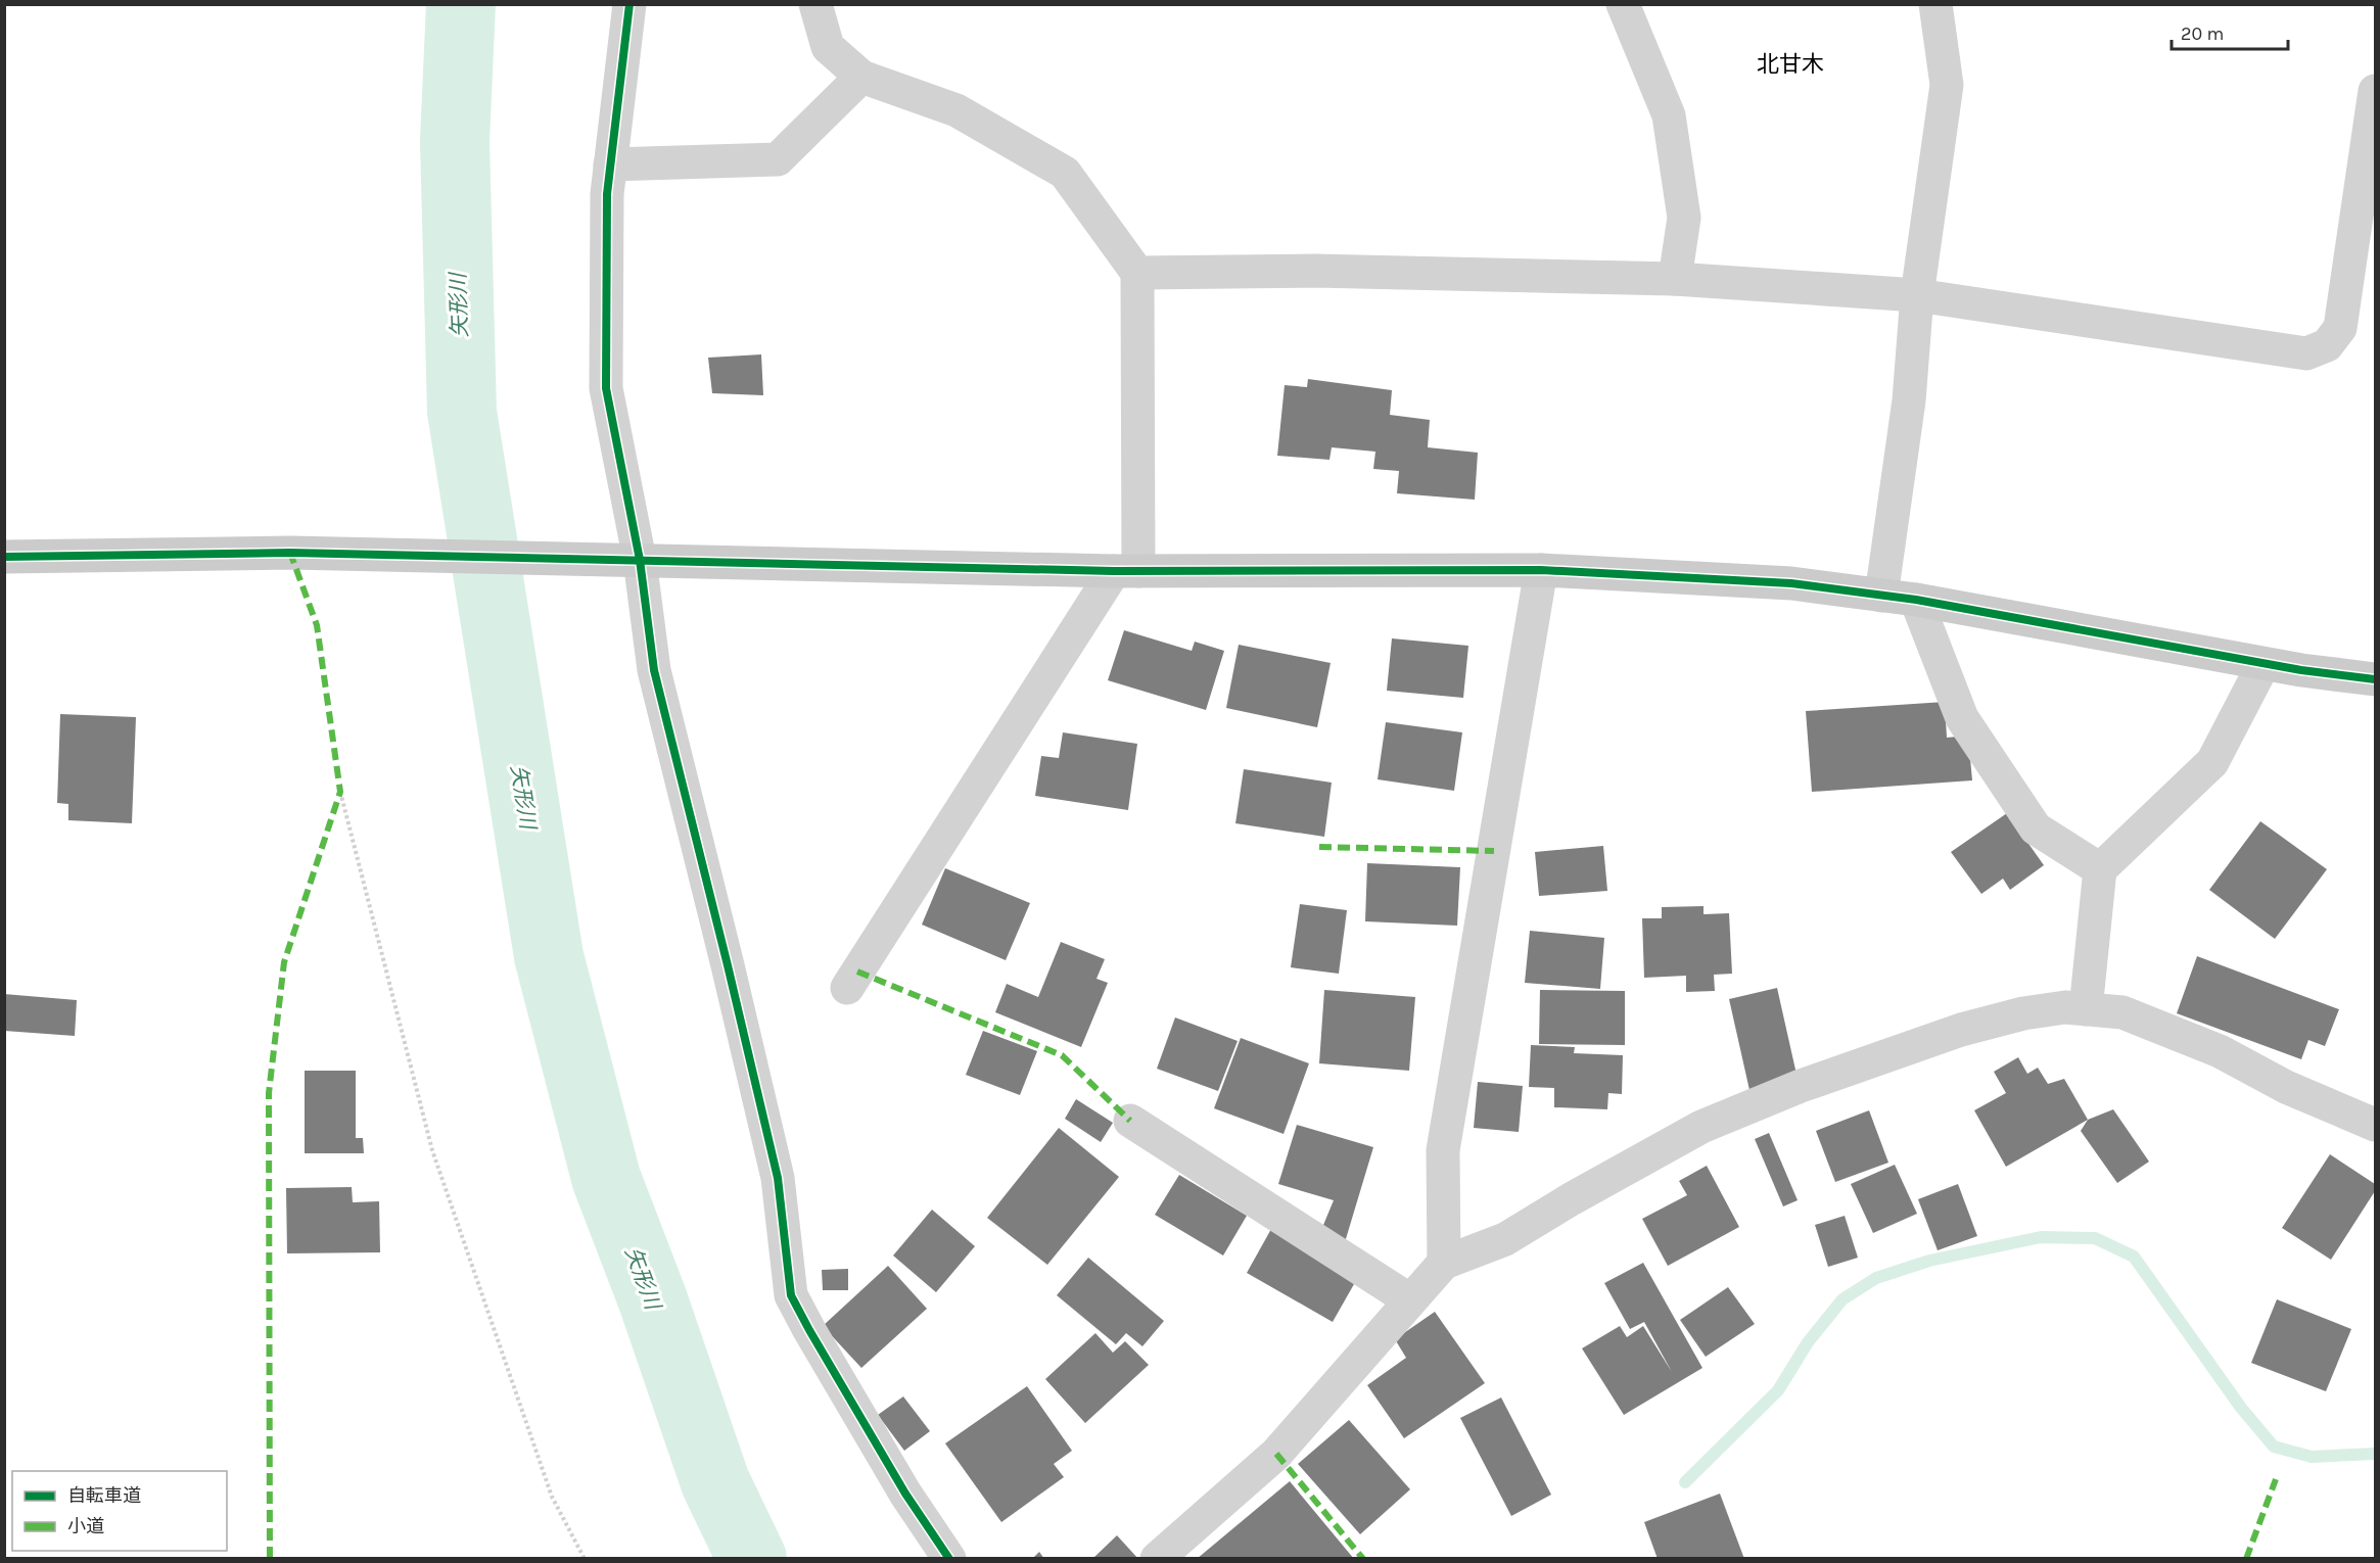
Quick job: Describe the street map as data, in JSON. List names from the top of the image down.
{
  "districts": ["北甘木"],
  "water": ["矢形川"],
  "legend": ["自転車道", "小道"],
  "scale_bar": "20 m"
}
